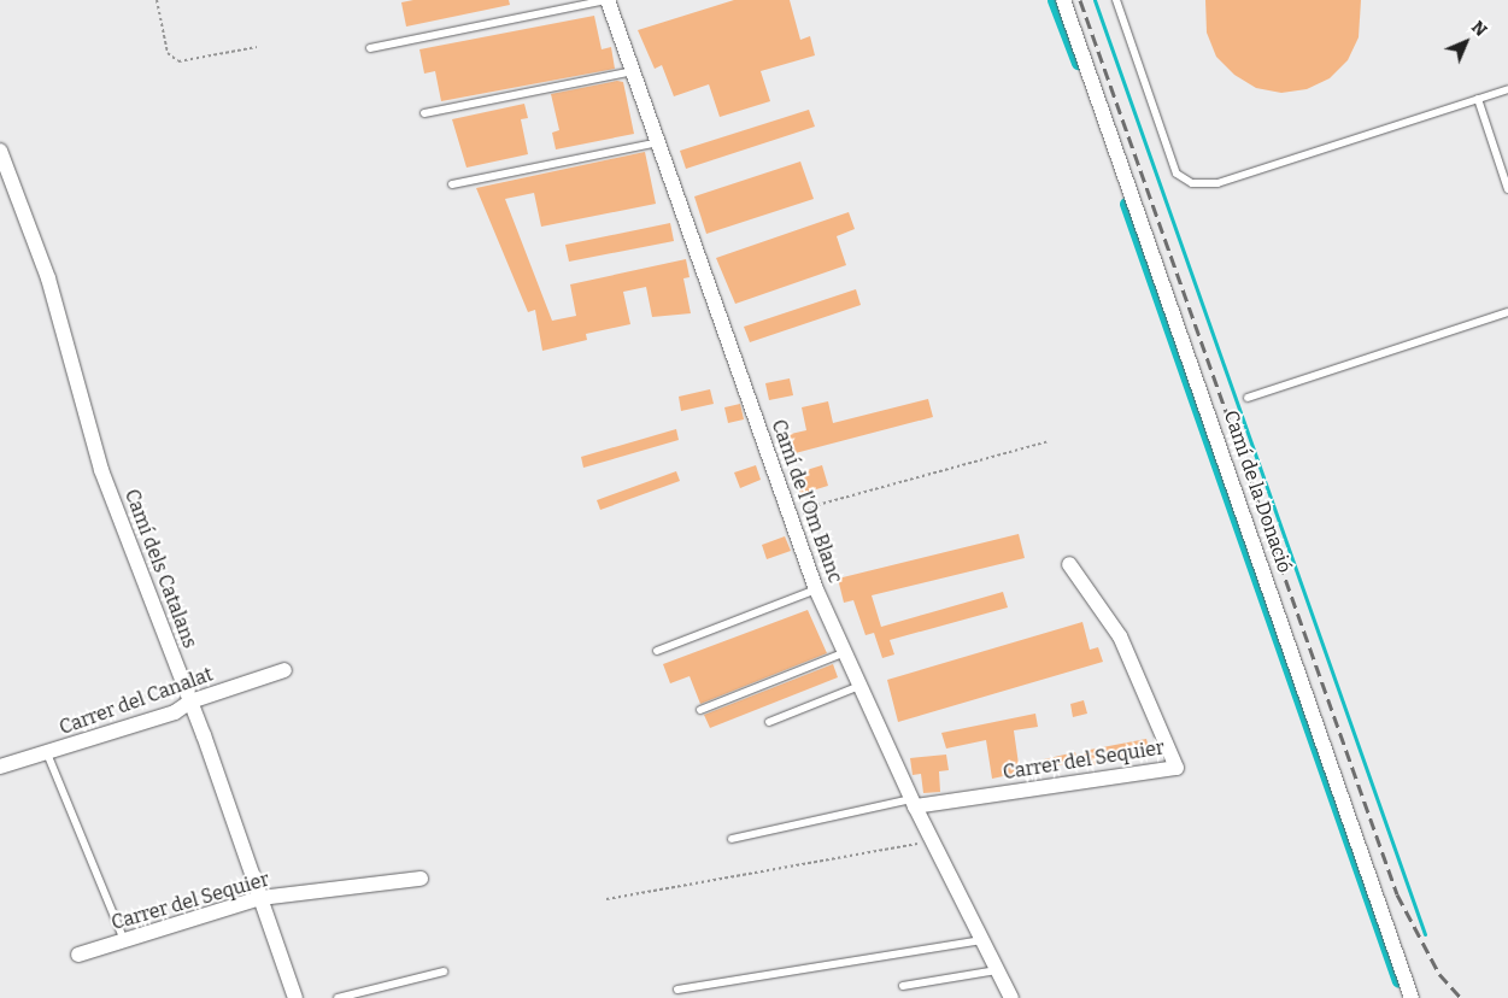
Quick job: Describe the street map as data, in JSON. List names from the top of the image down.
{
  "streets": {
    "street": [
      "Camí de la Donació",
      "Camí de l'Om Blanc",
      "Camí dels Catalans",
      "Carrer del Canalat",
      "Carrer del Sequier"
    ]
  },
  "crossings": [
    ["Camí de l'Om Blanc", "Carrer del Sequier"],
    ["Camí dels Catalans", "Carrer del Canalat"],
    ["Camí dels Catalans", "Carrer del Sequier"]
  ],
  "north": "top right"
}
